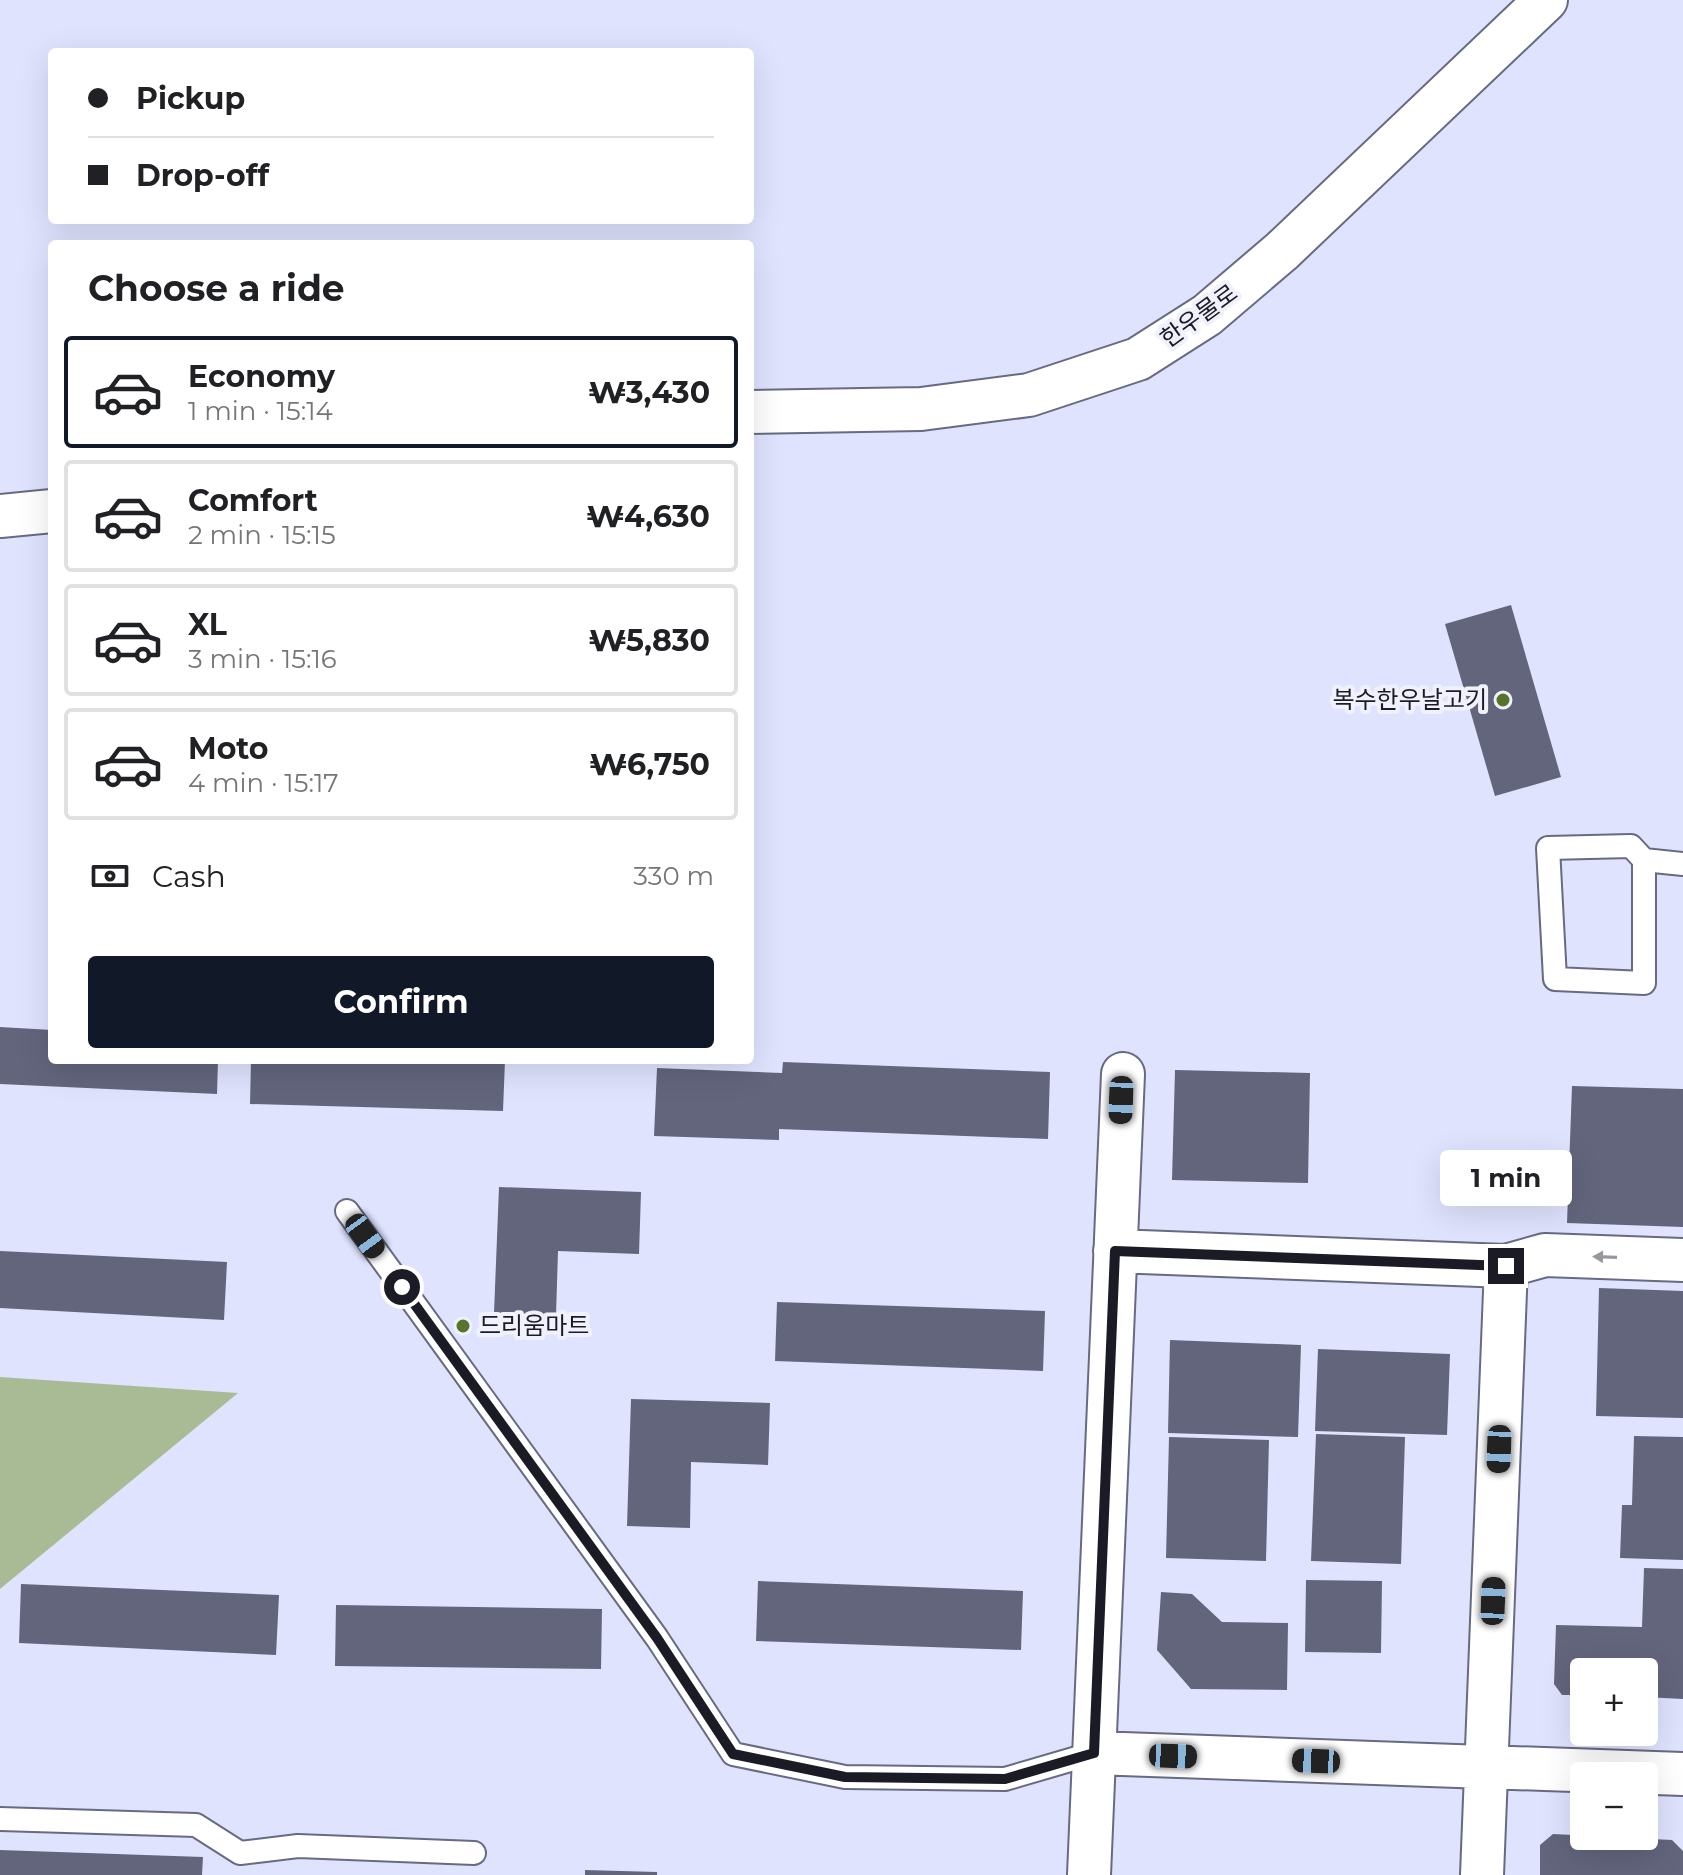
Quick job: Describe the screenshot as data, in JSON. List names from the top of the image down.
{
  "streets": {
    "street": ["한우물로"]
  },
  "places": ["복수한우날고기", "드리움마트"],
  "page": {
    "banner": ["Pickup", "Drop-off"],
    "heading": "Choose a ride",
    "list": [
      {
        "name": "Economy",
        "note": "1 min · 15:14",
        "value": "₩3,430"
      },
      {
        "name": "Comfort",
        "note": "2 min · 15:15",
        "value": "₩4,630"
      },
      {
        "name": "XL",
        "note": "3 min · 15:16",
        "value": "₩5,830"
      },
      {
        "name": "Moto",
        "note": "4 min · 15:17",
        "value": "₩6,750"
      }
    ],
    "pay": ["Cash", "330 m"],
    "buttons": "Confirm",
    "bubble": "1 min",
    "map_buttons": ["+", "−"]
  }
}
